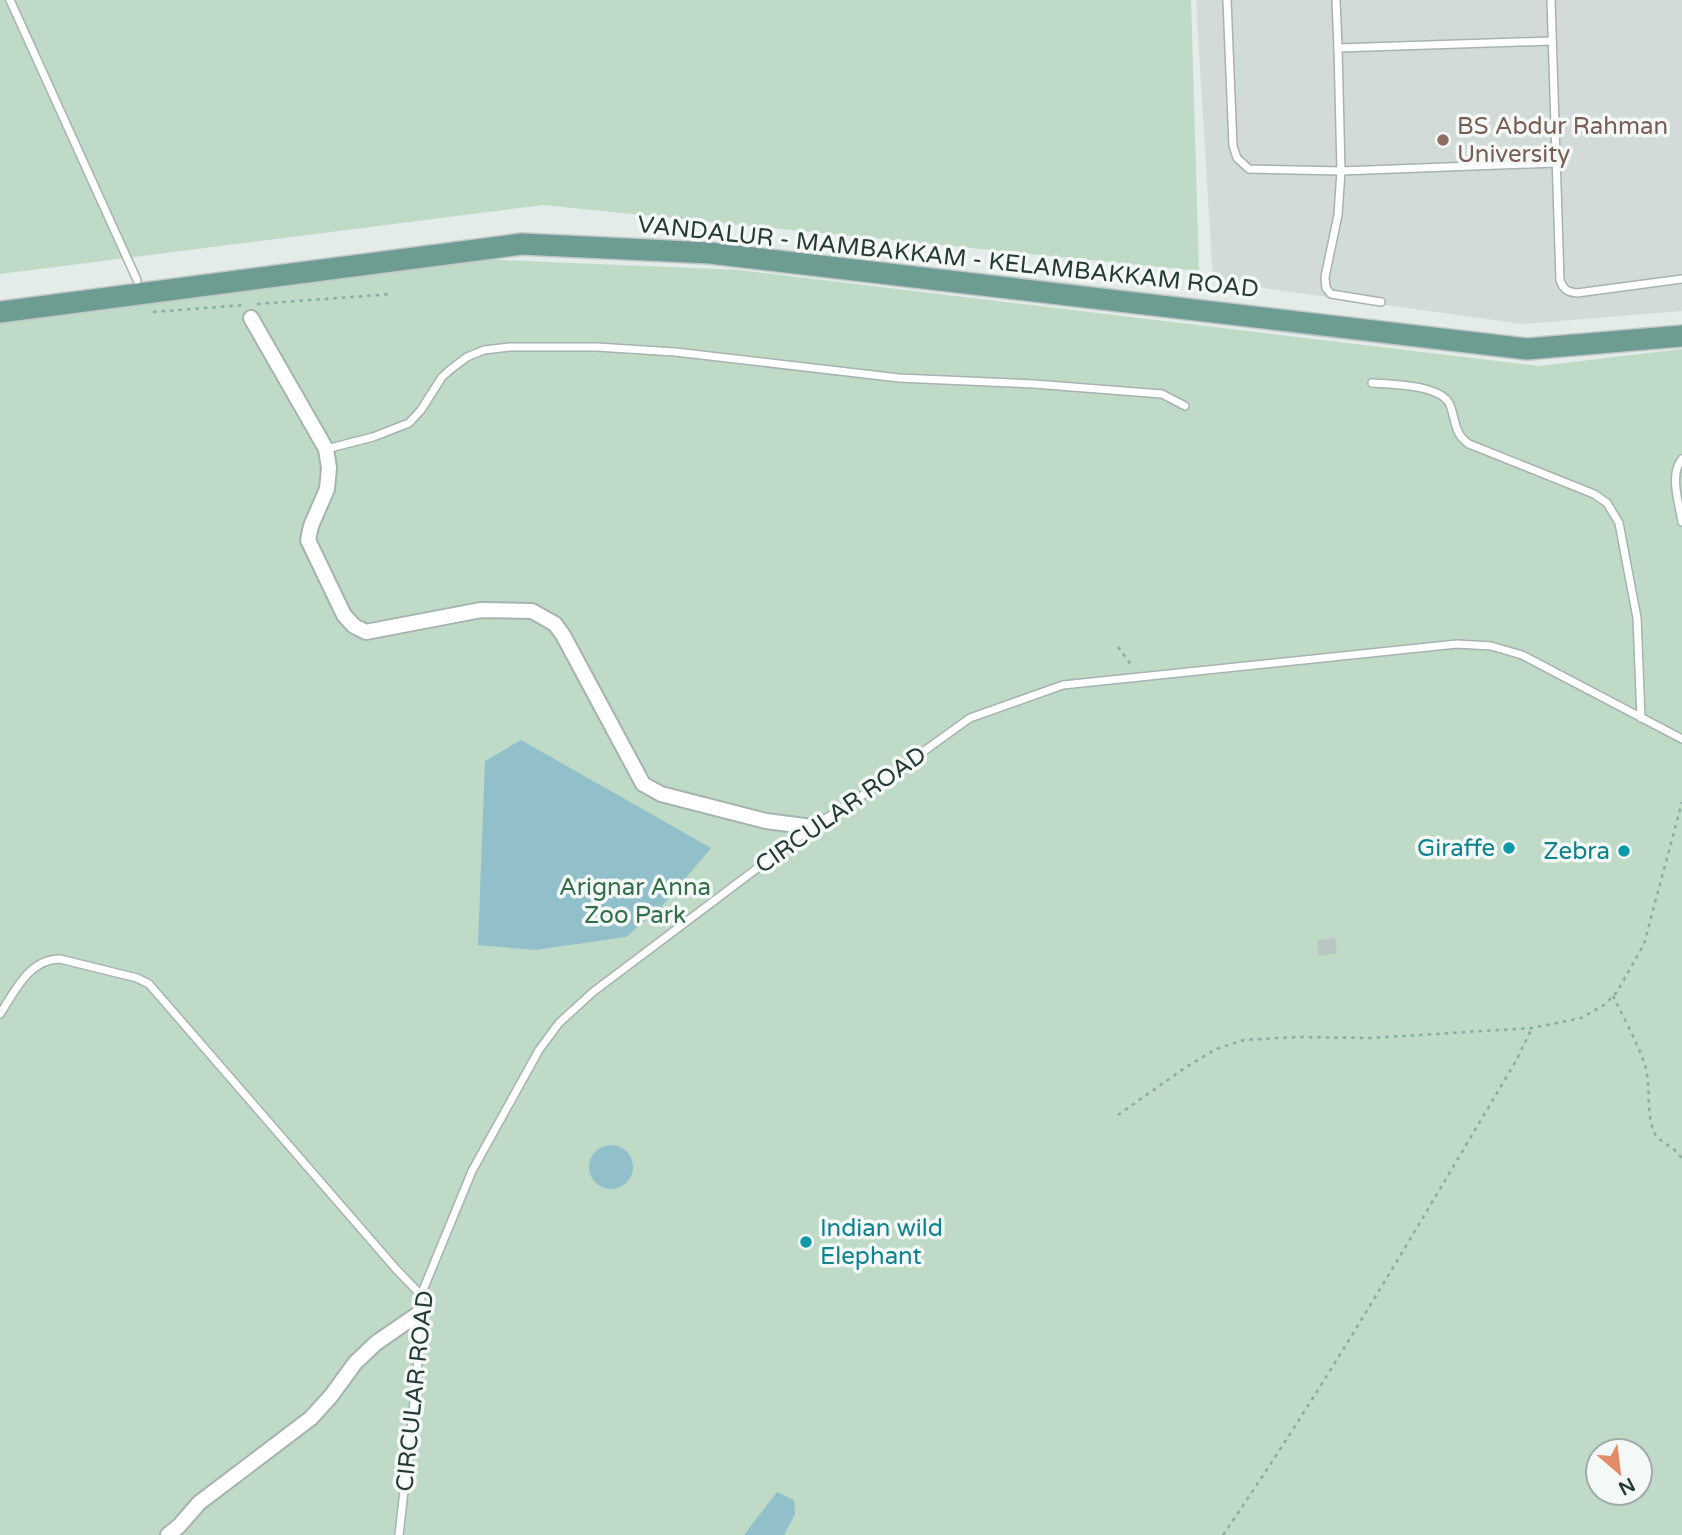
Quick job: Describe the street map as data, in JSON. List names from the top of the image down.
{
  "streets": {
    "main road": ["VANDALUR - MAMBAKKAM - KELAMBAKKAM ROAD"],
    "lane": ["CIRCULAR ROAD"]
  },
  "parks": ["Arignar Anna Zoo Park"],
  "places": [
    "BS Abdur Rahman University",
    "Giraffe",
    "Zebra",
    "Indian wild Elephant"
  ],
  "north": "bottom right"
}
